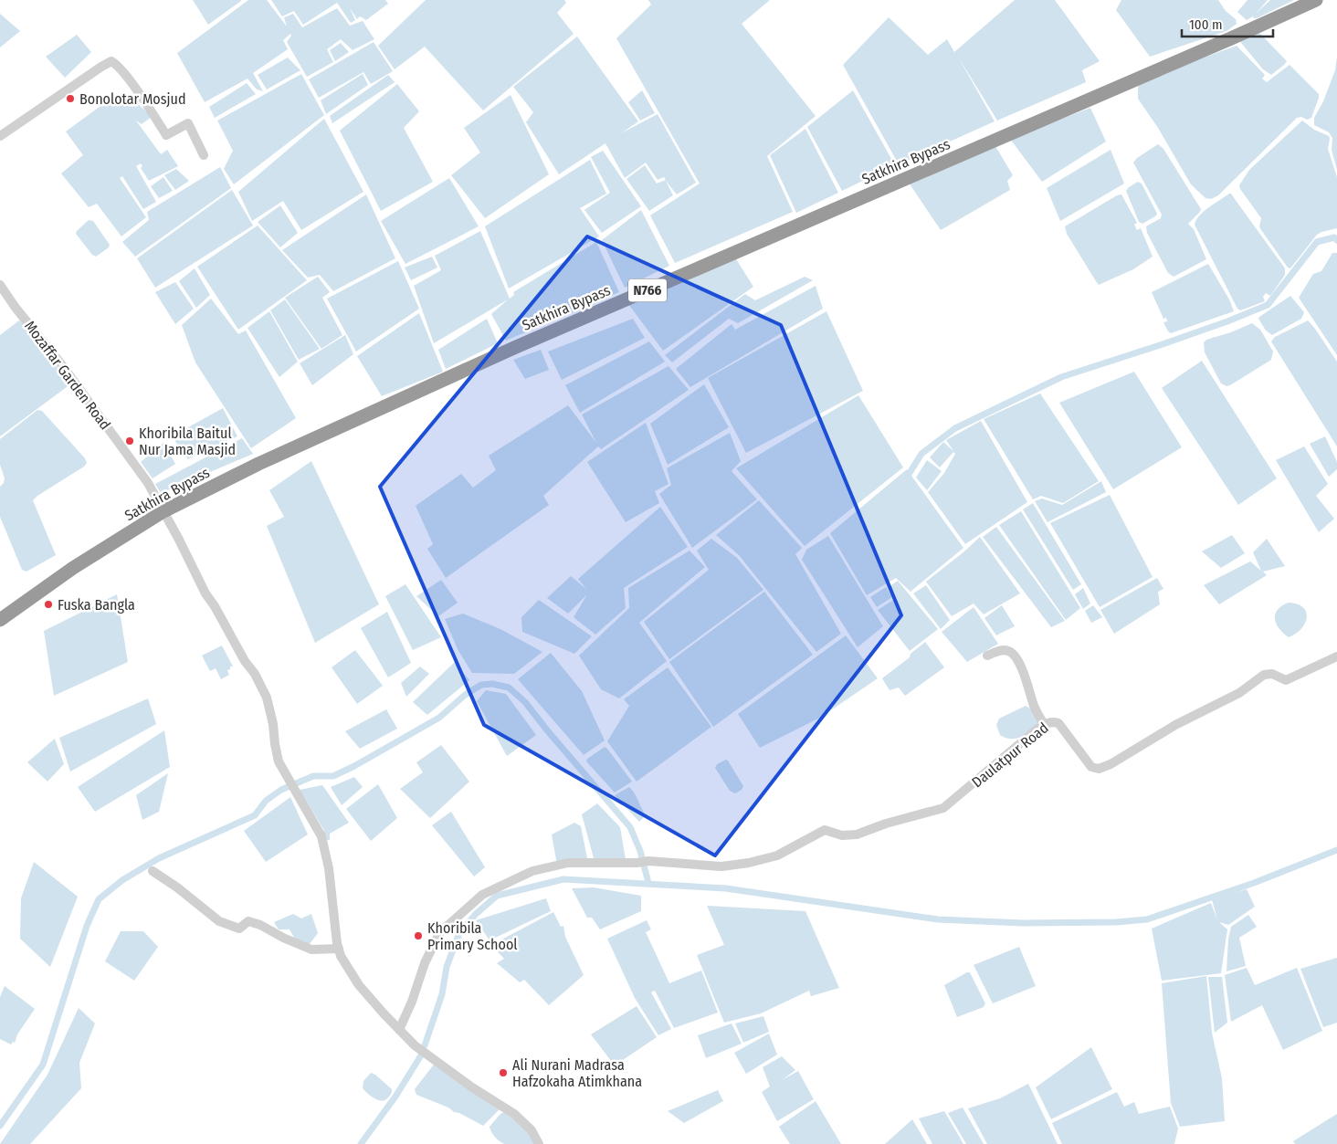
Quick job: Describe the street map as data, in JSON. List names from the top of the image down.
{
  "streets": {
    "highway": ["Satkhira Bypass", "N766"],
    "street": ["Mozaffar Garden Road", "Daulatpur Road"]
  },
  "crossings": [
    ["Satkhira Bypass", "Mozaffar Garden Road"]
  ],
  "places": [
    "Bonolotar Mosjud",
    "Khoribila Baitul Nur Jama Masjid",
    "Fuska Bangla",
    "Khoribila Primary School",
    "Ali Nurani Madrasa Hafzokaha Atimkhana"
  ],
  "scale_bar": "100 m"
}
